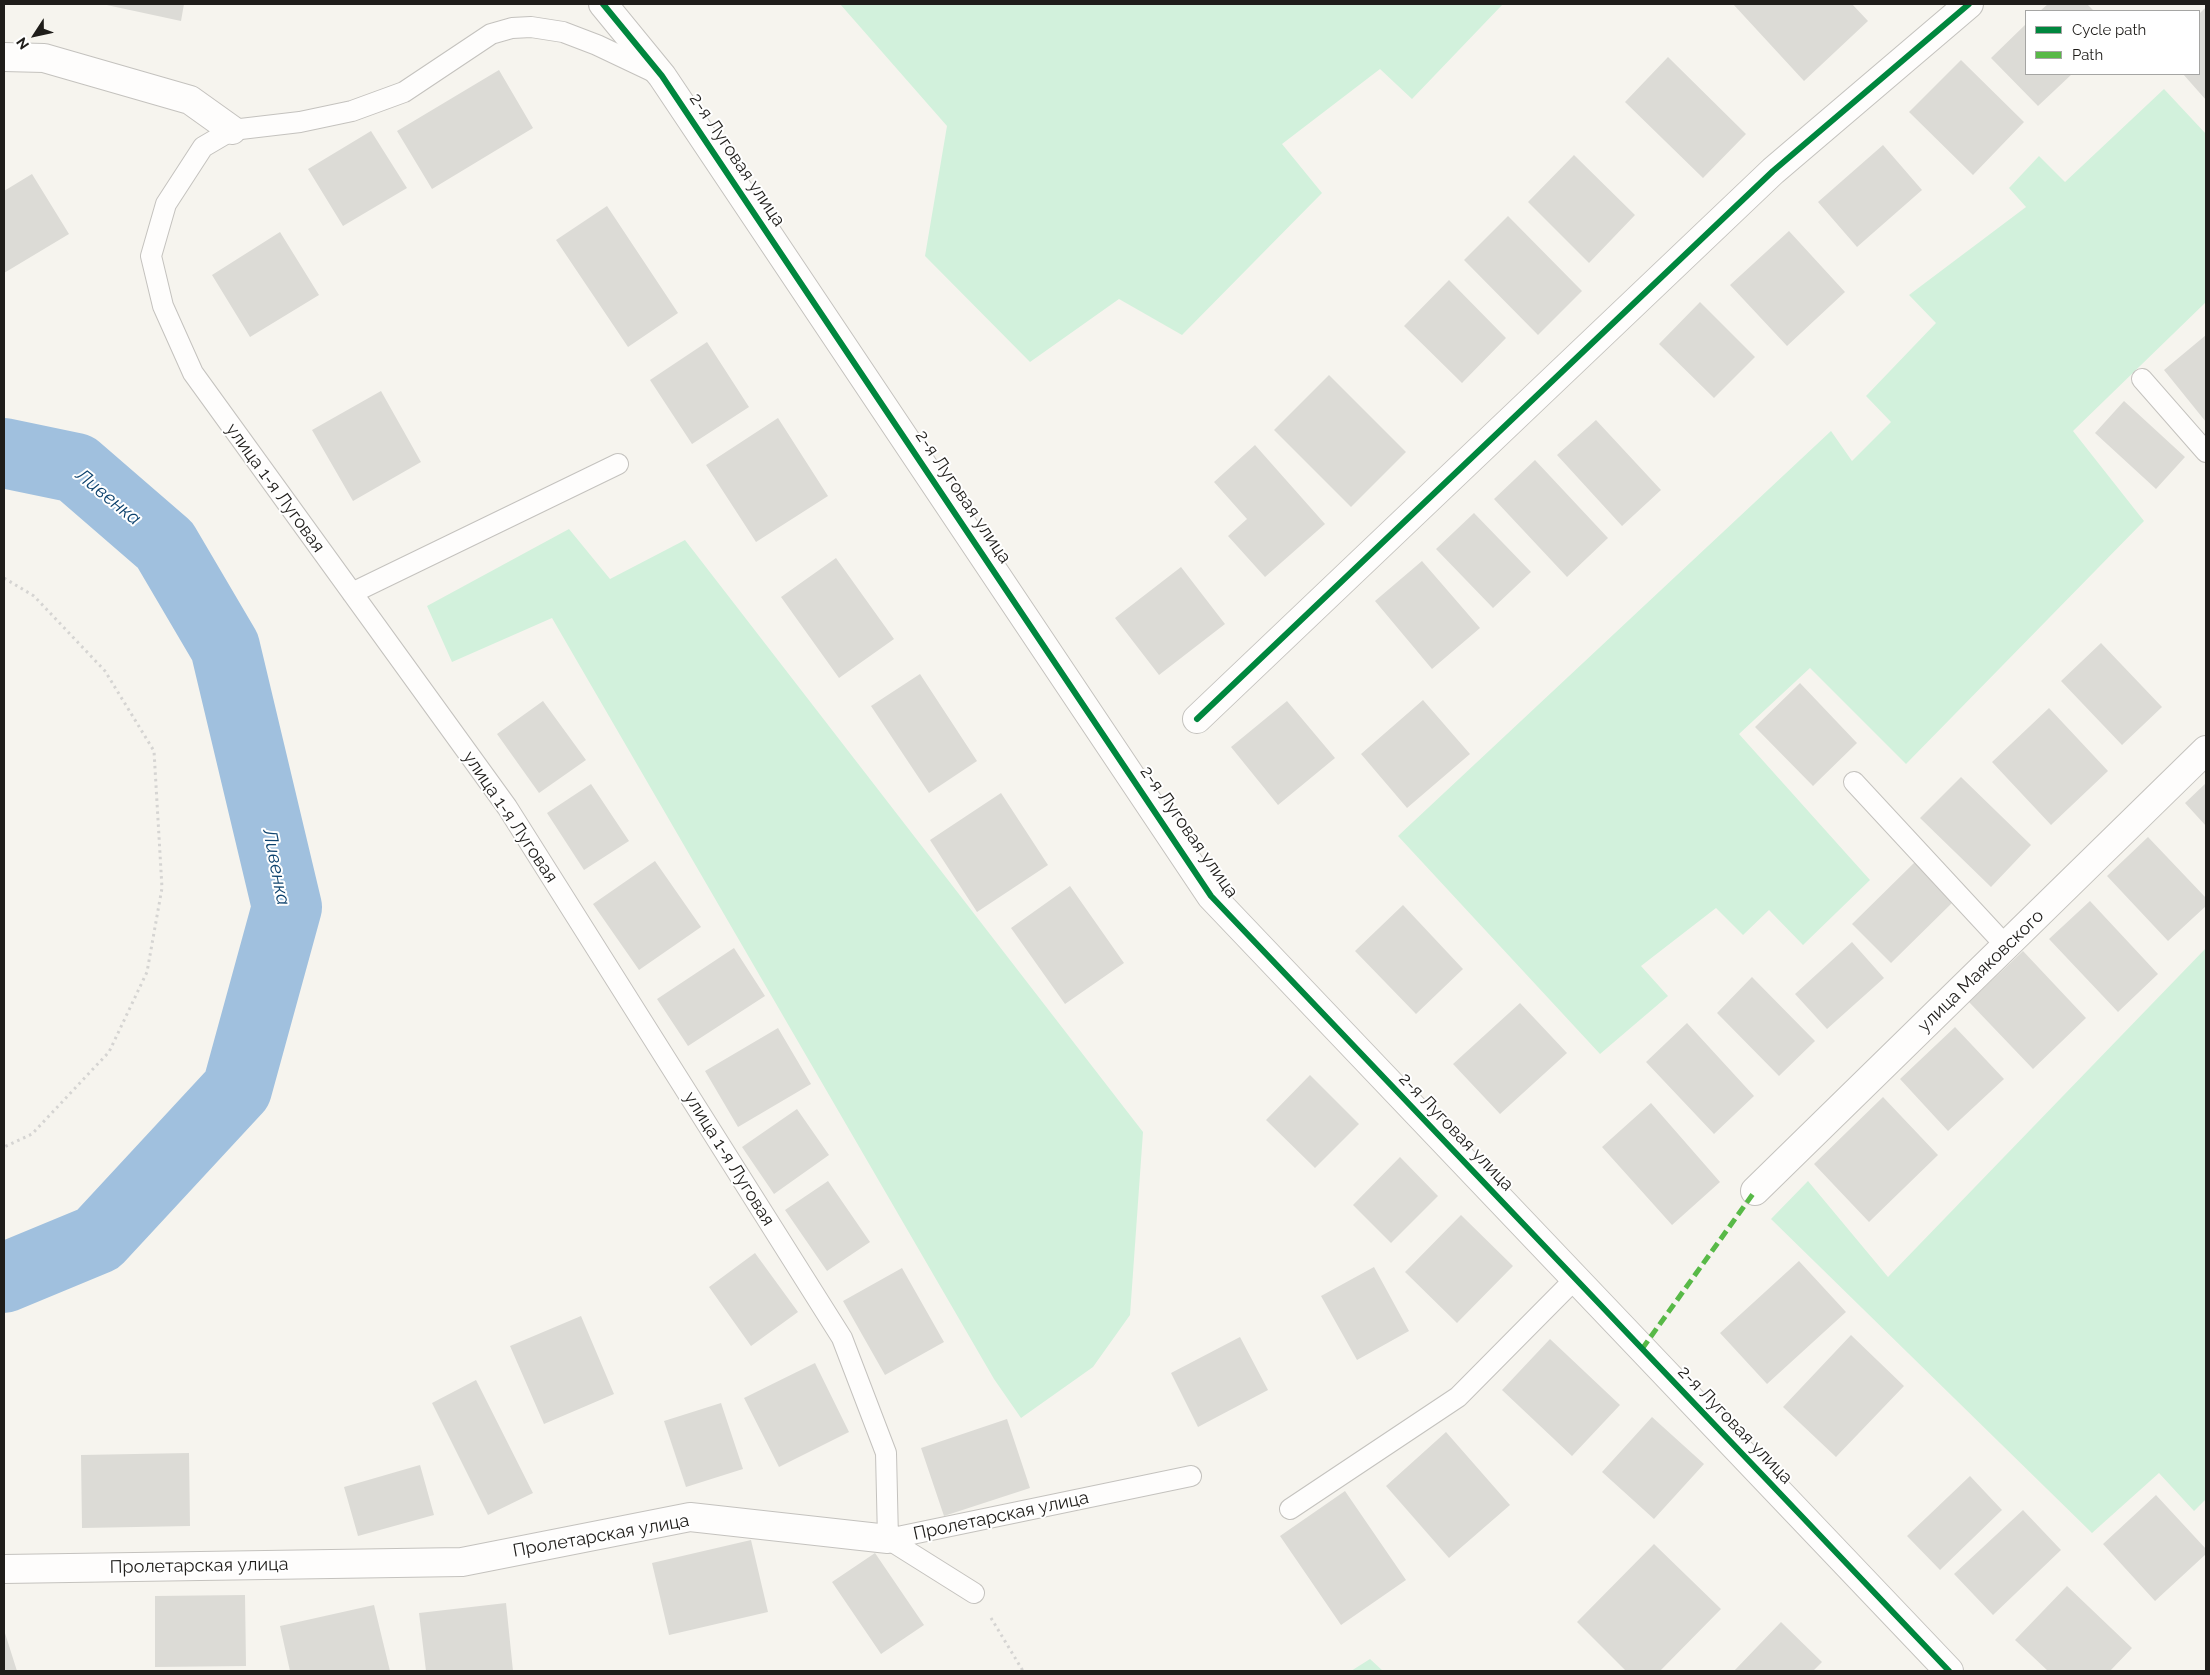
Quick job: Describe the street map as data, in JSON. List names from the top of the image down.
{
  "streets": {
    "street": ["2-я Луговая улица", "улица Маяковского", "Пролетарская улица"],
    "lane": ["улица 1-я Луговая"]
  },
  "crossings": [
    ["2-я Луговая улица", "улица 1-я Луговая"],
    ["улица 1-я Луговая", "Пролетарская улица"]
  ],
  "water": ["Ливенка"],
  "legend": ["Cycle path", "Path"],
  "north": "bottom left"
}
